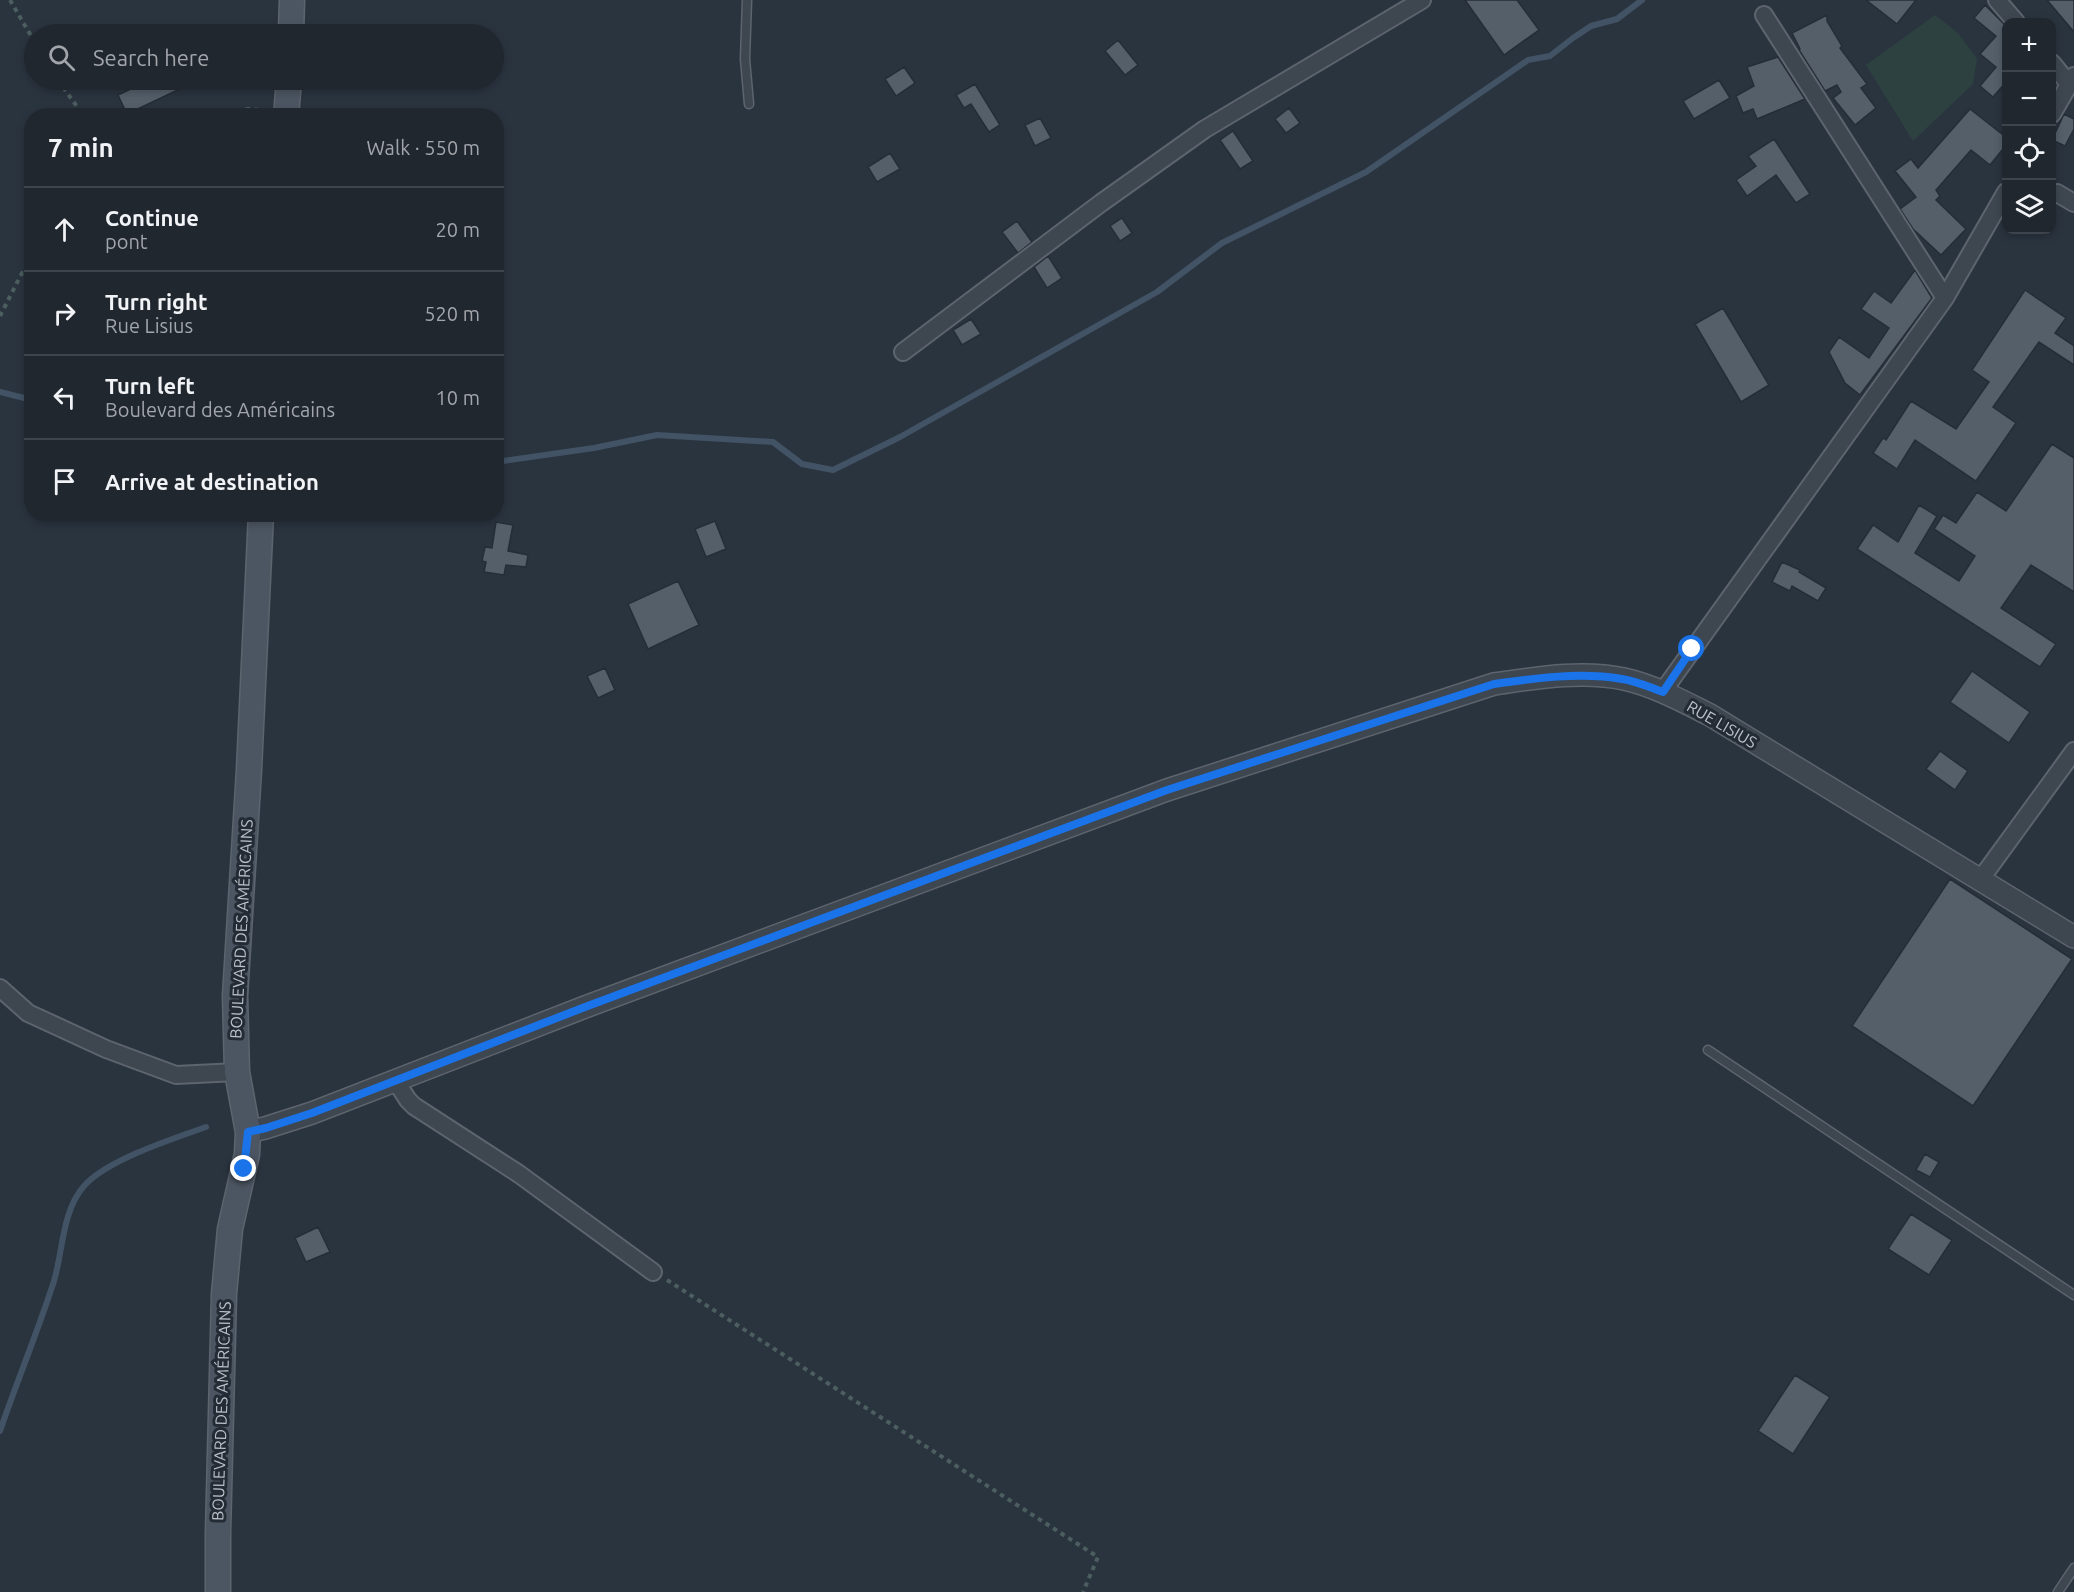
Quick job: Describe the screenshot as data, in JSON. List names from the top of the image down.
{
  "streets": {
    "main road": ["BOULEVARD DES AMÉRICAINS"],
    "street": ["RUE LISIUS"]
  },
  "crossings": [
    ["RUE LISIUS", "BOULEVARD DES AMÉRICAINS"]
  ],
  "page": {
    "map_buttons": ["+", "−"],
    "search": "Search here",
    "heading": ["7 min", "Walk · 550 m"],
    "list": [
      ["Continue", "pont", "20 m"],
      ["Turn right", "Rue Lisius", "520 m"],
      ["Turn left", "Boulevard des Américains", "10 m"],
      "Arrive at destination"
    ]
  }
}
